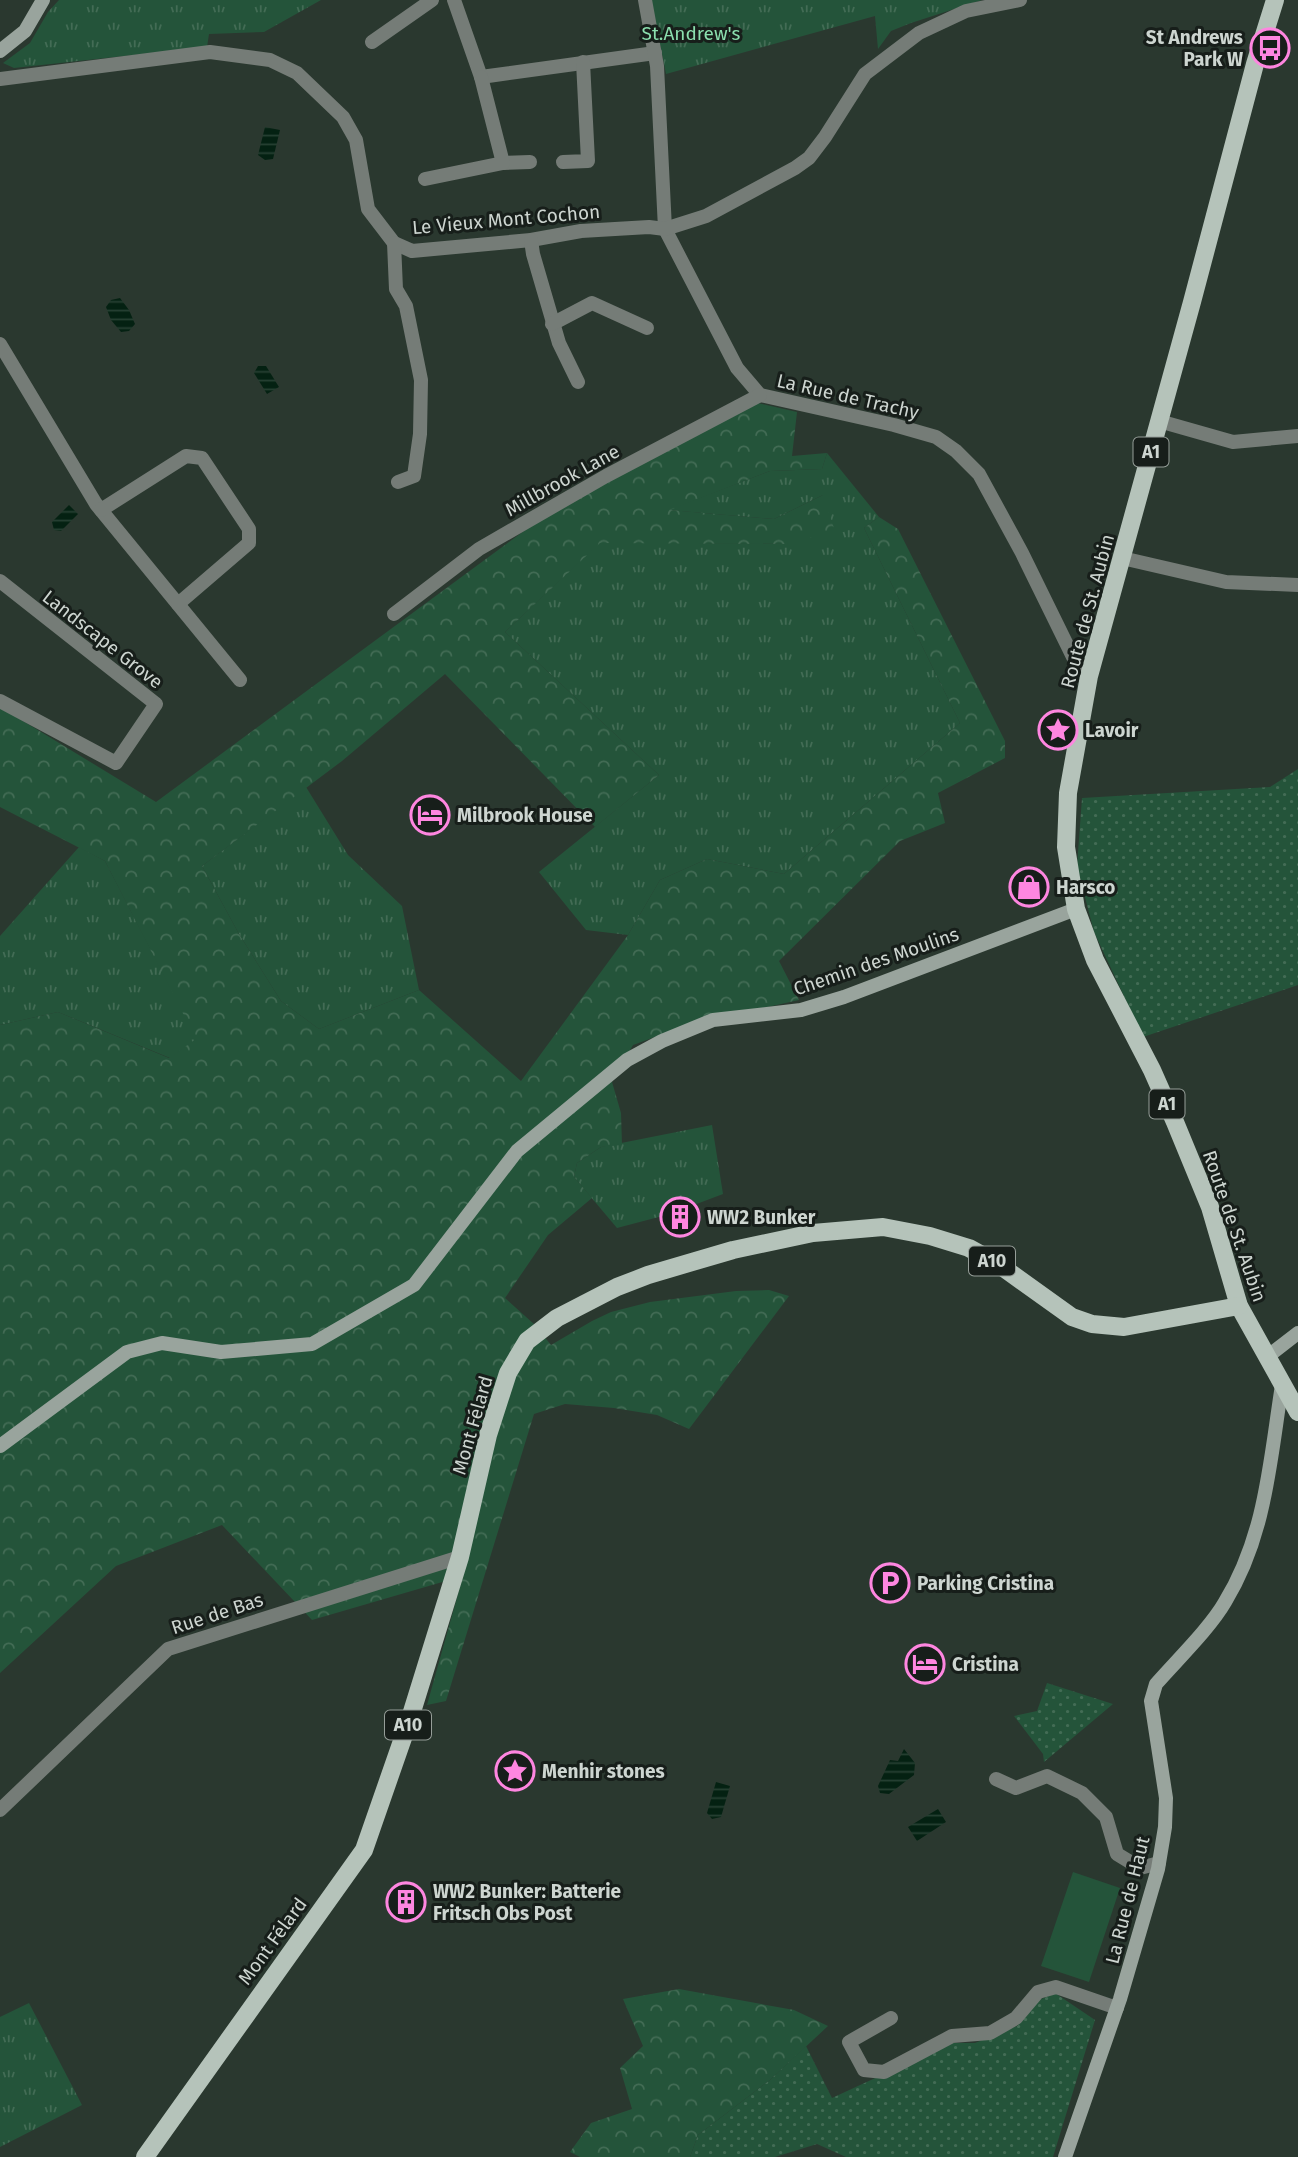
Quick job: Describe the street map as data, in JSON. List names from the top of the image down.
{
  "streets": {
    "main road": [
      "A1",
      "Route de St. Aubin",
      "A10",
      "Mont Félard"
    ],
    "street": [
      "Le Vieux Mont Cochon",
      "La Rue de Trachy",
      "Millbrook Lane",
      "Landscape Grove",
      "Chemin des Moulins",
      "Rue de Bas",
      "La Rue de Haut"
    ]
  },
  "crossings": [
    ["Le Vieux Mont Cochon", "La Rue de Trachy"],
    ["La Rue de Trachy", "Millbrook Lane"],
    ["La Rue de Trachy", "Route de St. Aubin"],
    ["Route de St. Aubin", "Chemin des Moulins"],
    ["Route de St. Aubin", "Mont Félard"],
    ["Route de St. Aubin", "La Rue de Haut"],
    ["Mont Félard", "Rue de Bas"]
  ],
  "parks": ["St.Andrew's"],
  "places": {
    "bus stop": ["St Andrews Park W"],
    "place": ["Lavoir", "Menhir stones"],
    "hotel": ["Milbrook House", "Cristina"],
    "shop": ["Harsco"],
    "building": ["WW2 Bunker", "WW2 Bunker: Batterie Fritsch Obs Post"],
    "parking": ["Parking Cristina"]
  }
}
